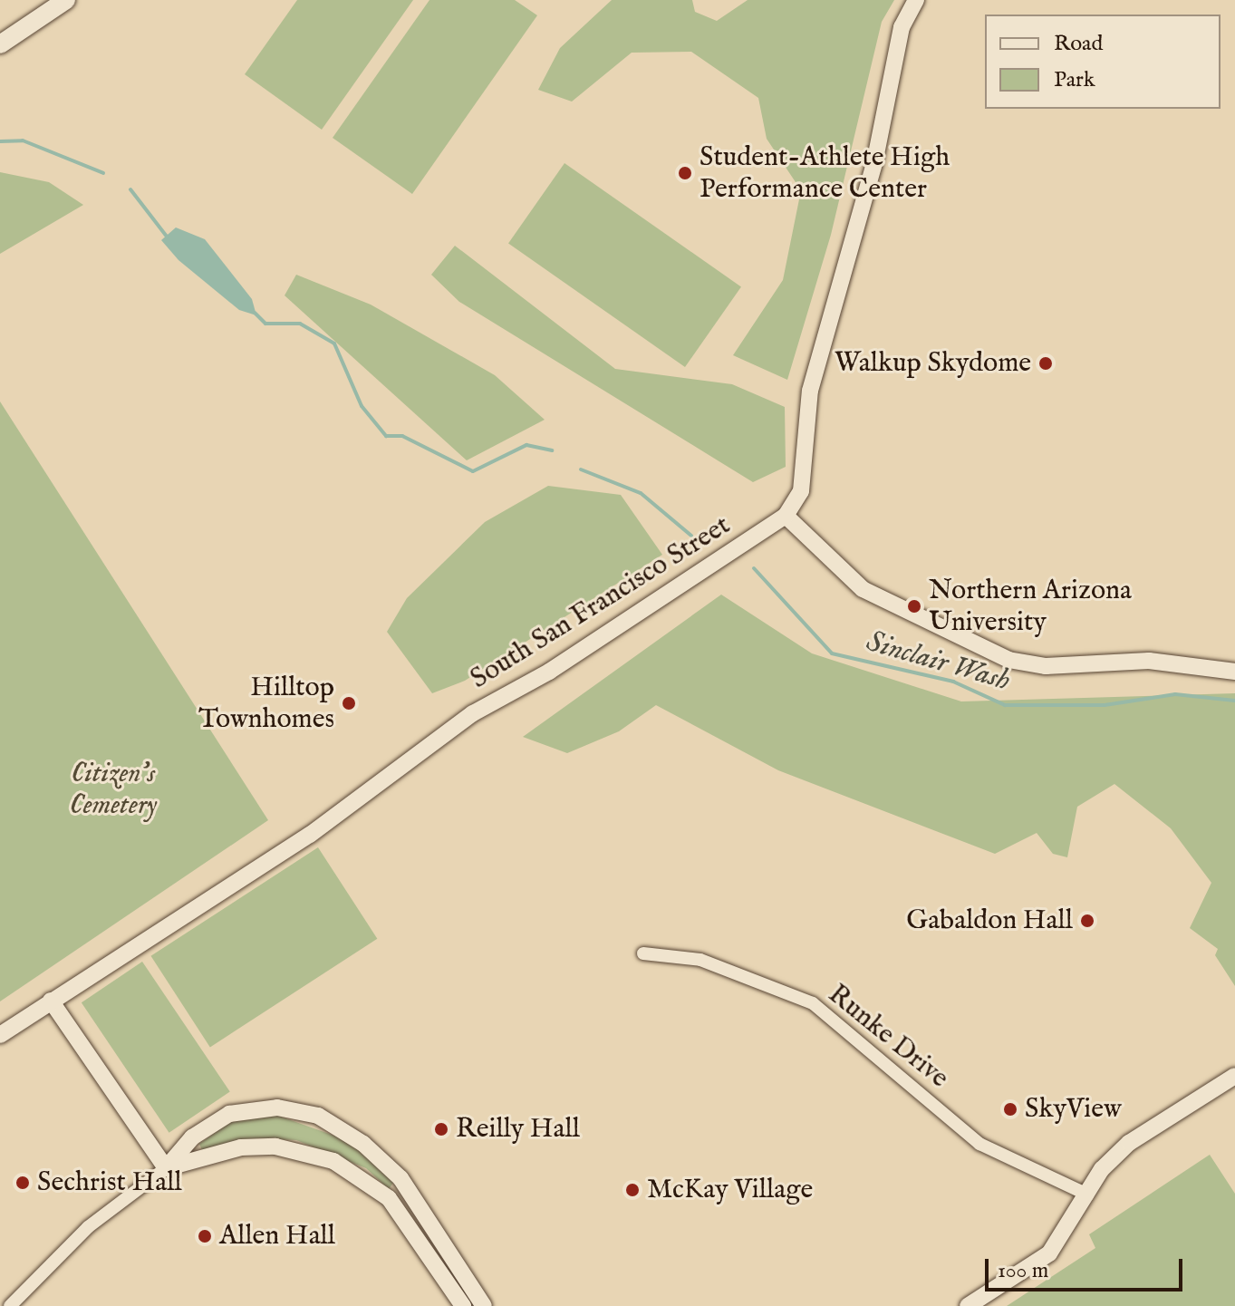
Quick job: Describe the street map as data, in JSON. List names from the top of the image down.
{
  "streets": {
    "street": ["South San Francisco Street", "Runke Drive"]
  },
  "water": ["Sinclair Wash"],
  "parks": ["Citizen's Cemetery"],
  "places": [
    "Student-Athlete High Performance Center",
    "Walkup Skydome",
    "Northern Arizona University",
    "Hilltop Townhomes",
    "Gabaldon Hall",
    "SkyView",
    "Reilly Hall",
    "Sechrist Hall",
    "McKay Village",
    "Allen Hall"
  ],
  "legend": ["Road", "Park"],
  "scale_bar": "100 m"
}
